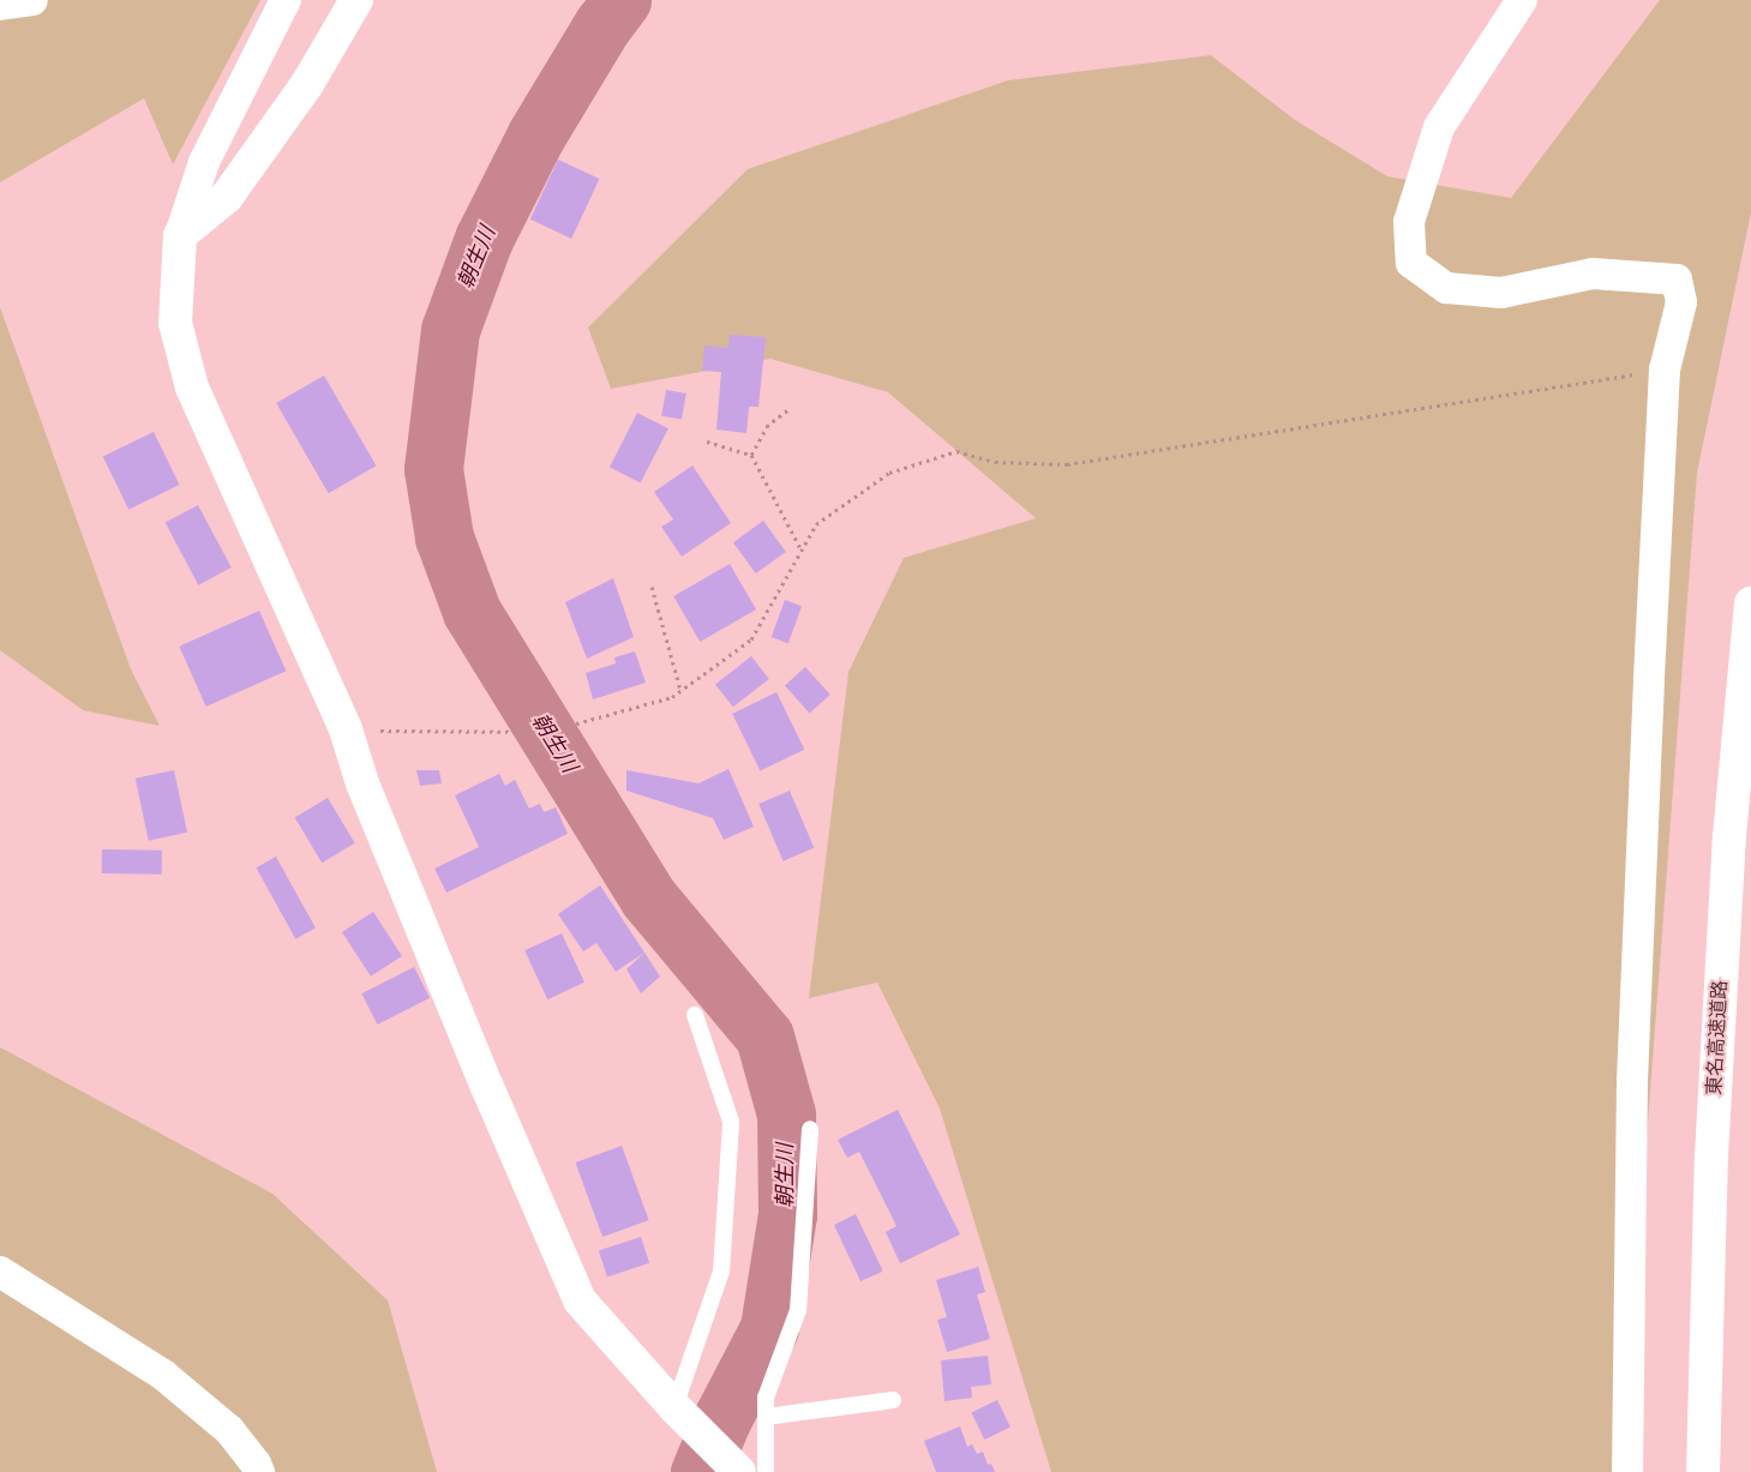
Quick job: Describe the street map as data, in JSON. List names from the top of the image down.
{
  "streets": {
    "main road": ["東名高速道路"]
  },
  "water": ["朝生川"]
}
